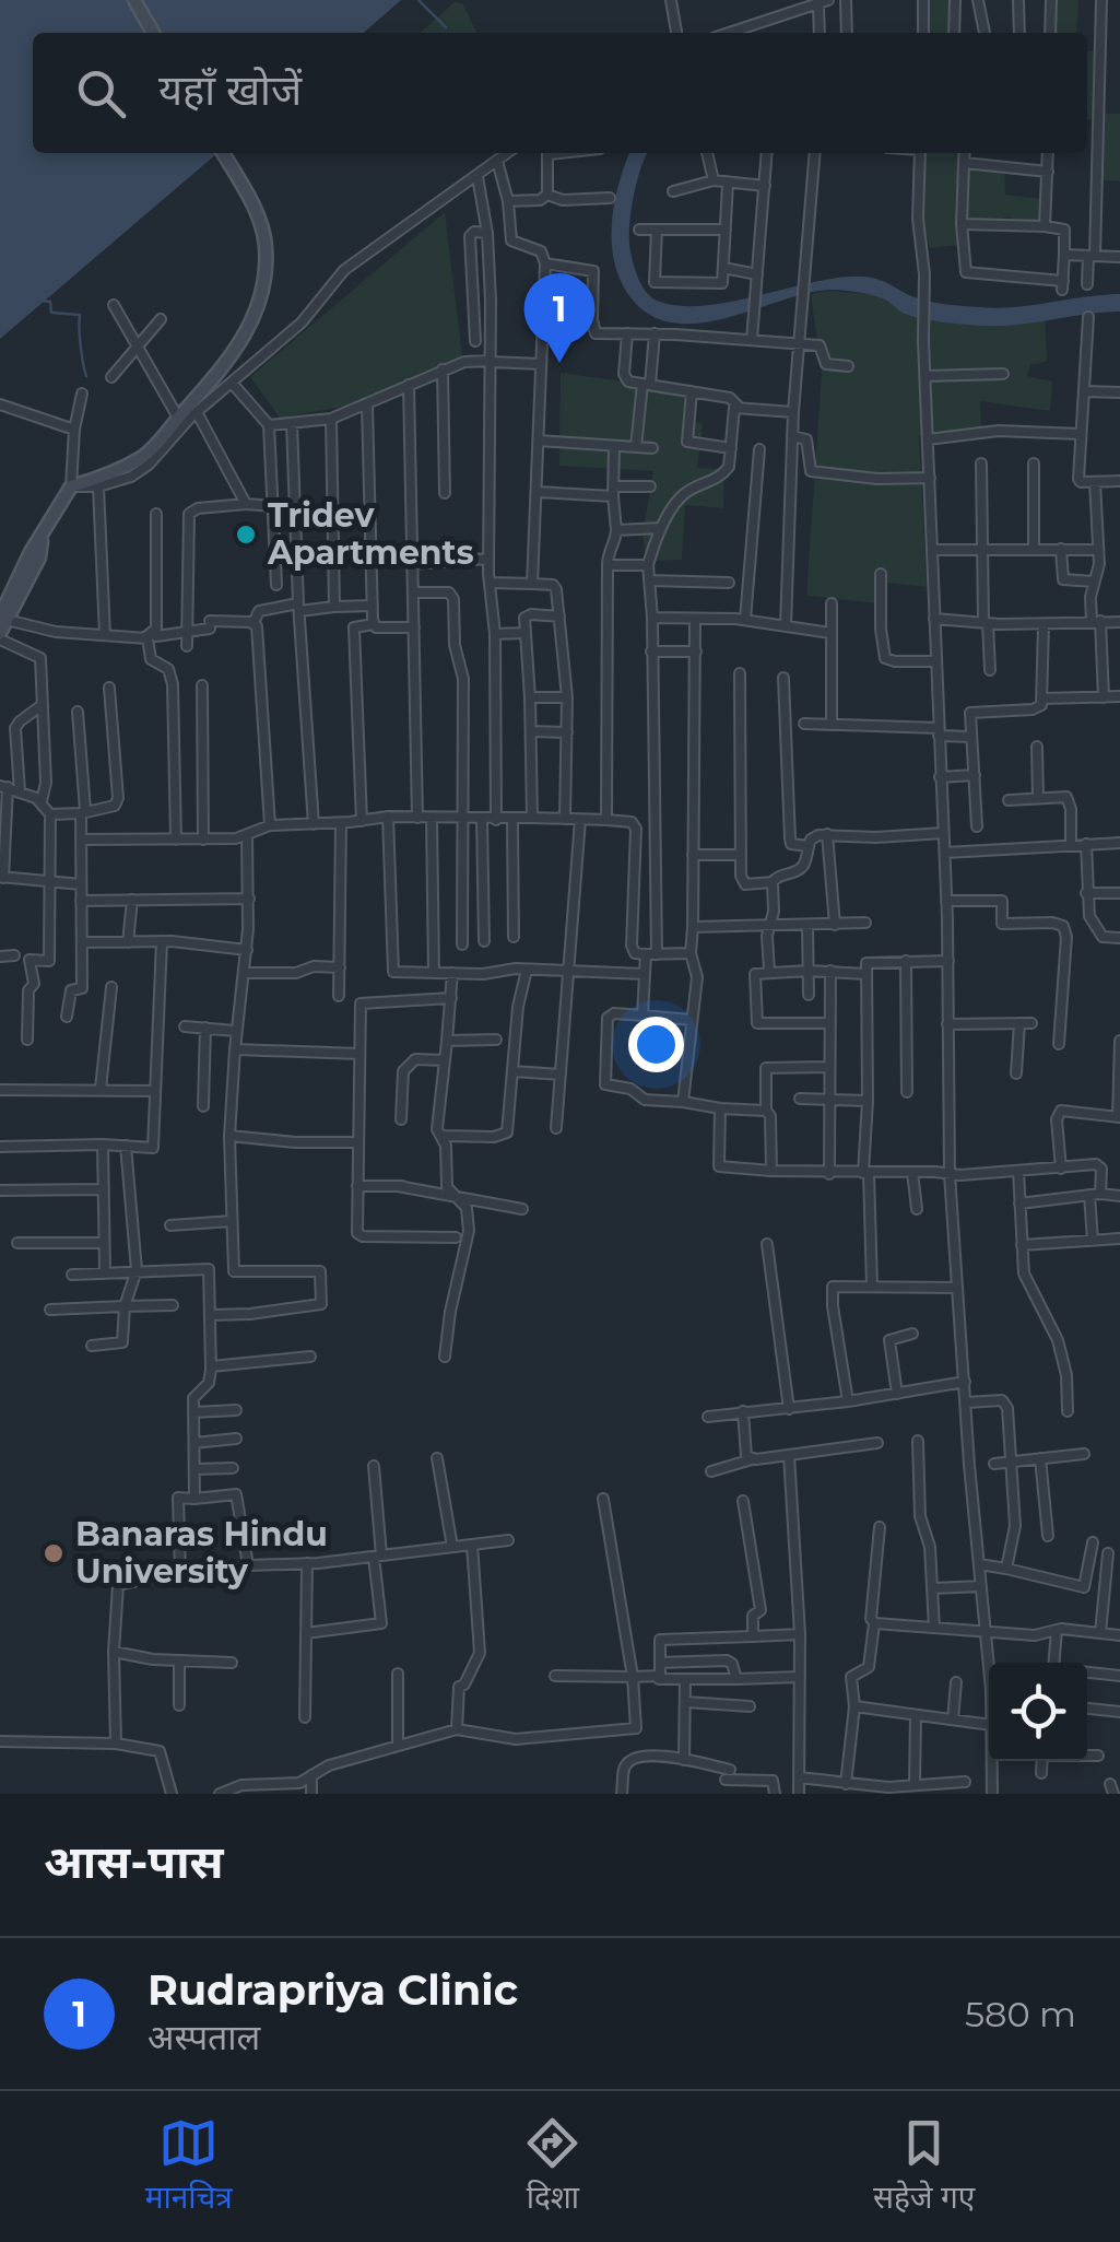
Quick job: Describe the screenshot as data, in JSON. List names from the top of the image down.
{
  "places": ["Tridev Apartments", "Banaras Hindu University"],
  "page": {
    "search": "यहाँ खोजें",
    "pins": "1",
    "heading": "आस-पास",
    "list": [
      {
        "mark": "1",
        "name": "Rudrapriya Clinic",
        "note": "अस्पताल",
        "value": "580 m"
      }
    ],
    "nav": ["मानचित्र", "दिशा", "सहेजे गए"]
  }
}
